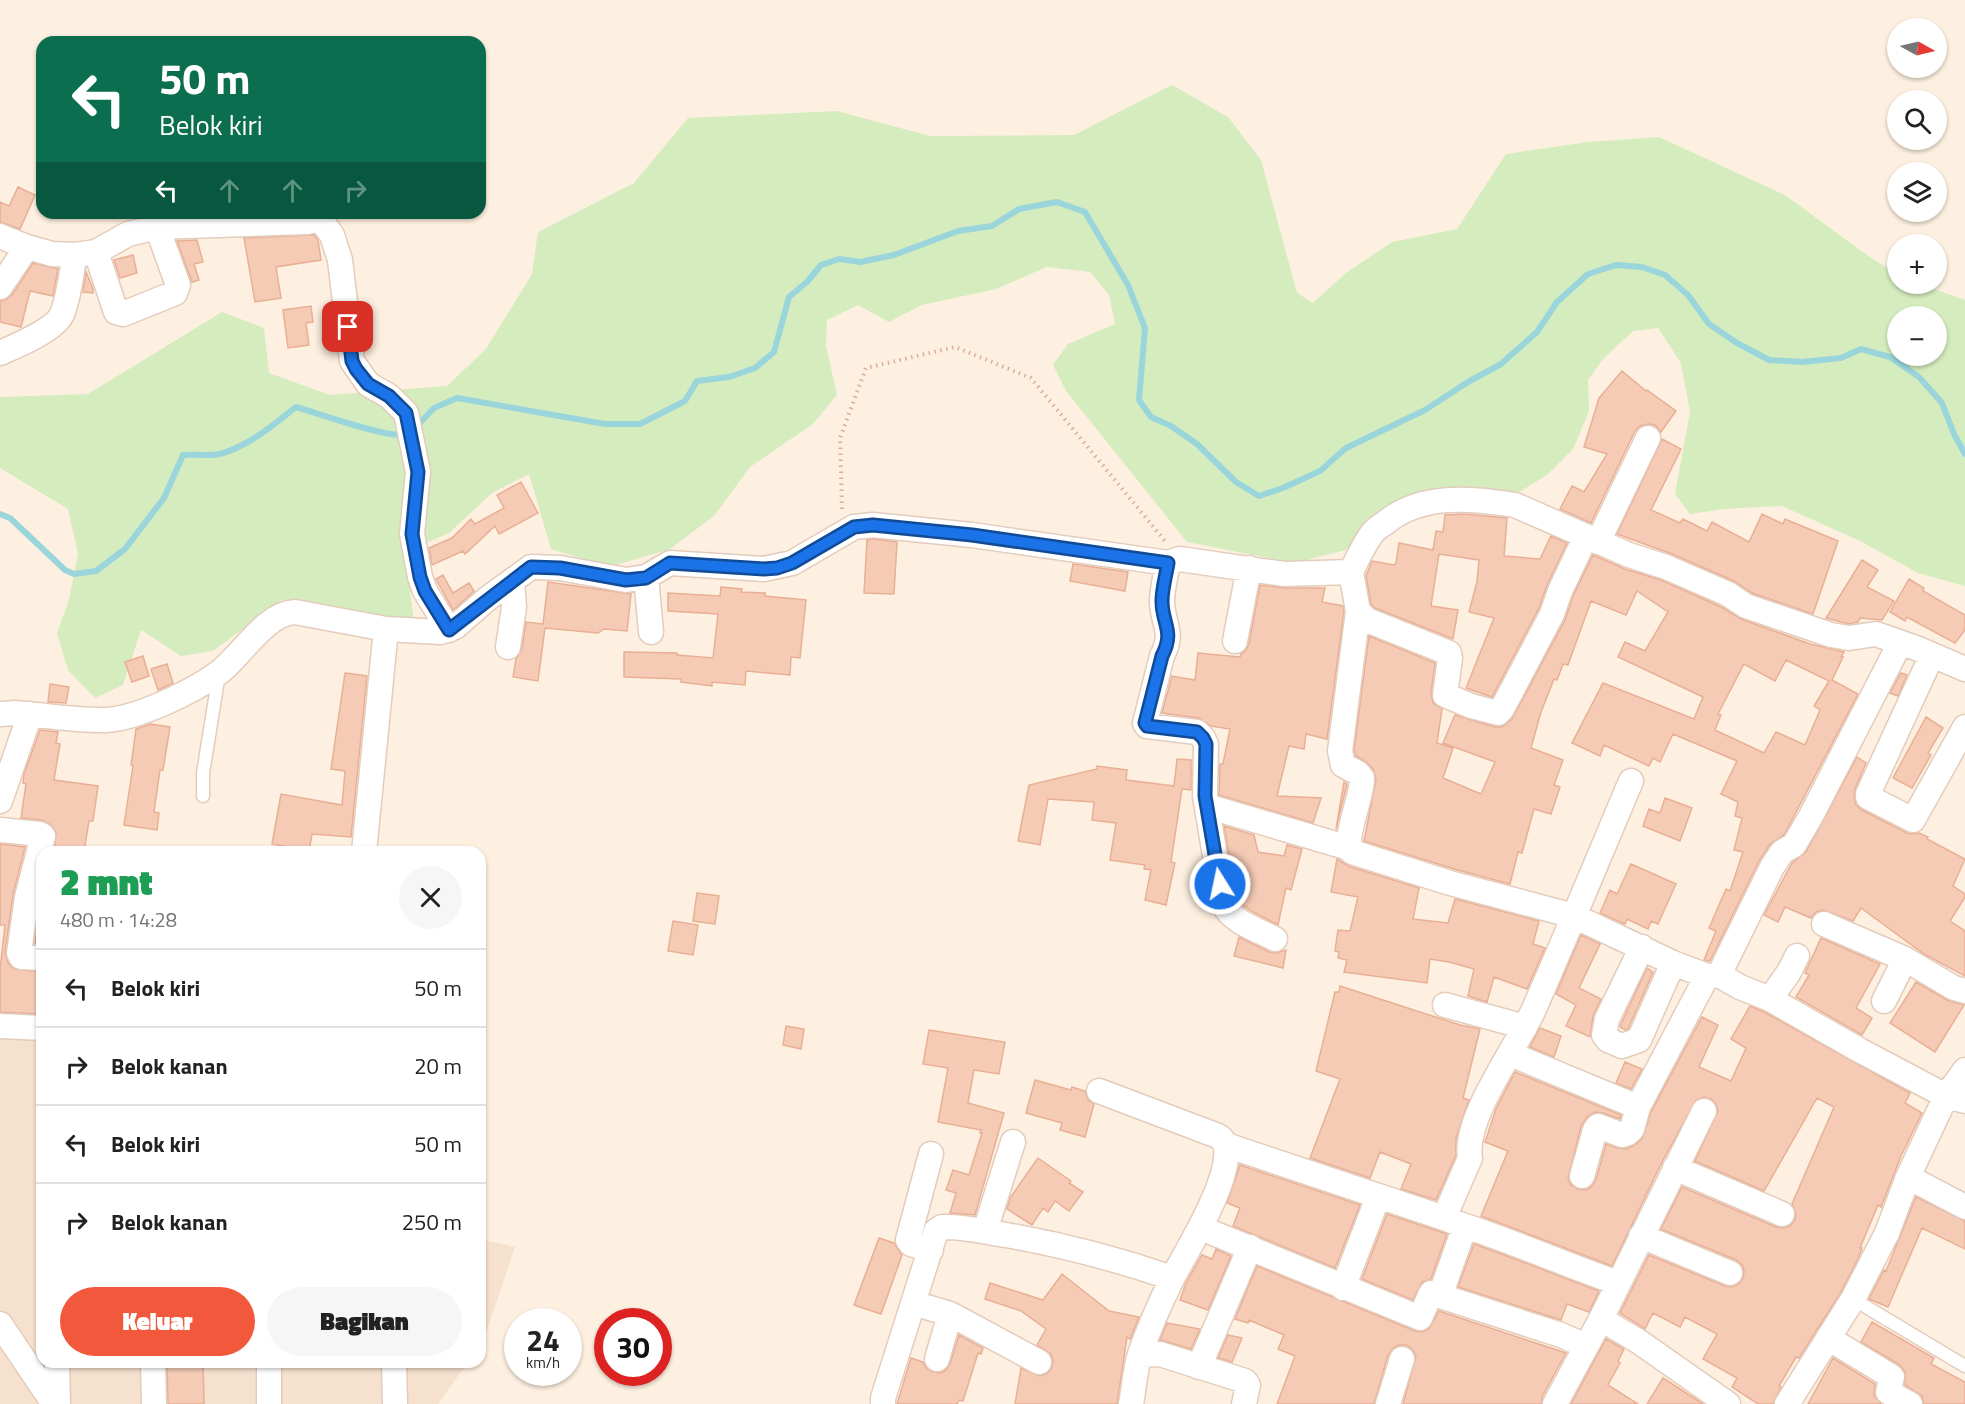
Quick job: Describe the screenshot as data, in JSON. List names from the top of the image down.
{
  "north": "right",
  "page": {
    "map_buttons": ["+", "−"],
    "turn": ["50 m", "Belok kiri"],
    "heading": ["2 mnt", "480 m · 14:28"],
    "list": [
      {
        "name": "Belok kiri",
        "value": "50 m"
      },
      {
        "name": "Belok kanan",
        "value": "20 m"
      },
      {
        "name": "Belok kiri",
        "value": "50 m"
      },
      {
        "name": "Belok kanan",
        "value": "250 m"
      }
    ],
    "buttons": ["Keluar", "Bagikan"],
    "speed": "24 km/h",
    "limit": "30"
  }
}
